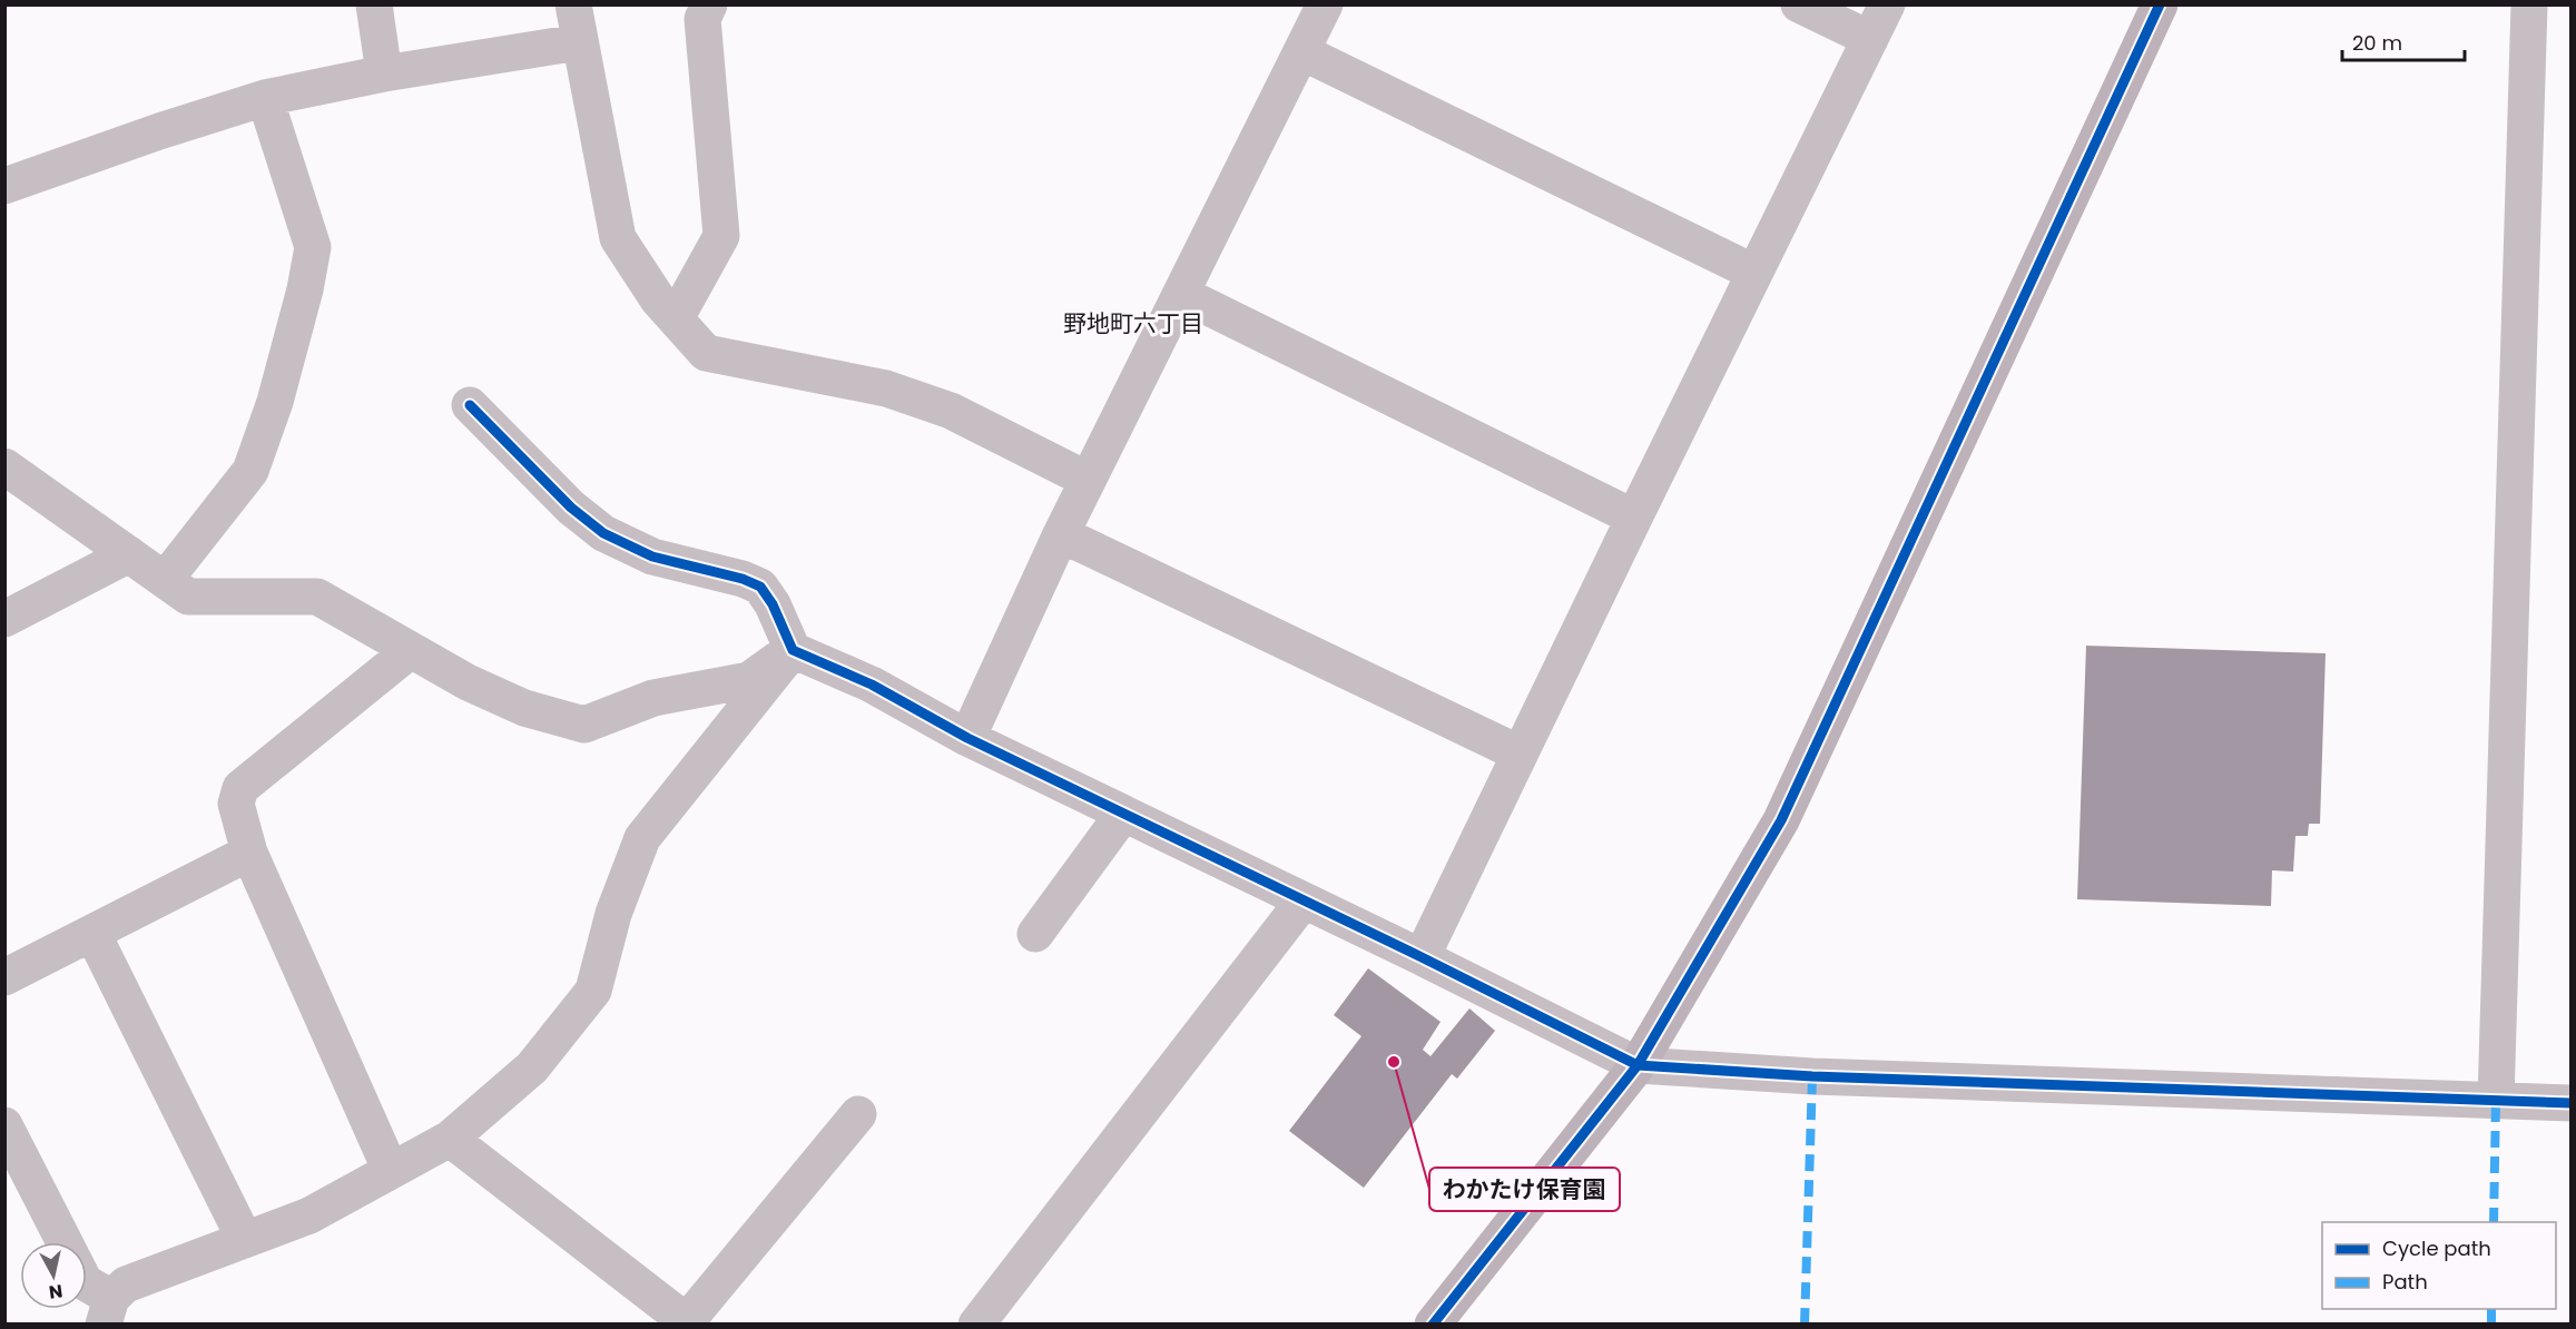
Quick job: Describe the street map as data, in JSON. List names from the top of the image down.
{
  "districts": ["野地町六丁目"],
  "places": ["わかたけ保育園"],
  "legend": ["Cycle path", "Path"],
  "scale_bar": "20 m",
  "north": "bottom"
}
